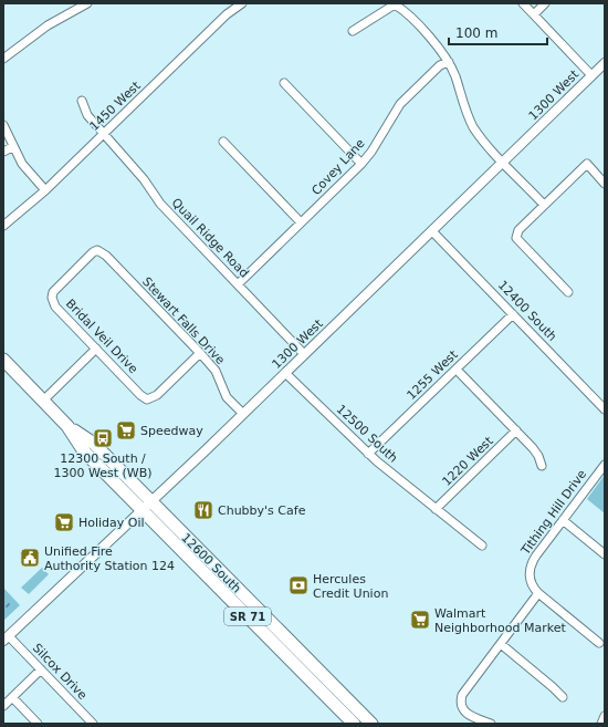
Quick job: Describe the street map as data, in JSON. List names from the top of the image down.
{
  "streets": {
    "main road": ["12600 South", "SR 71"],
    "street": [
      "1300 West",
      "1450 West",
      "Covey Lane",
      "Quail Ridge Road",
      "12400 South",
      "Stewart Falls Drive",
      "Bridal Veil Drive",
      "1255 West",
      "12500 South",
      "1220 West",
      "Tithing Hill Drive",
      "Silcox Drive"
    ]
  },
  "crossings": [
    ["1300 West", "Quail Ridge Road"],
    ["1300 West", "12400 South"],
    ["1300 West", "Stewart Falls Drive"],
    ["1300 West", "12500 South"],
    ["1300 West", "12600 South"],
    ["1300 West", "Silcox Drive"],
    ["1450 West", "Quail Ridge Road"],
    ["Covey Lane", "Quail Ridge Road"],
    ["12400 South", "1255 West"],
    ["Stewart Falls Drive", "Bridal Veil Drive"],
    ["1255 West", "12500 South"],
    ["12500 South", "1220 West"]
  ],
  "places": {
    "supermarket": ["Speedway", "Holiday Oil", "Walmart Neighborhood Market"],
    "bus stop": ["12300 South / 1300 West (WB)"],
    "restaurant": ["Chubby's Cafe"],
    "public building": ["Unified Fire Authority Station 124"],
    "bank": ["Hercules Credit Union"]
  },
  "scale_bar": "100 m"
}
